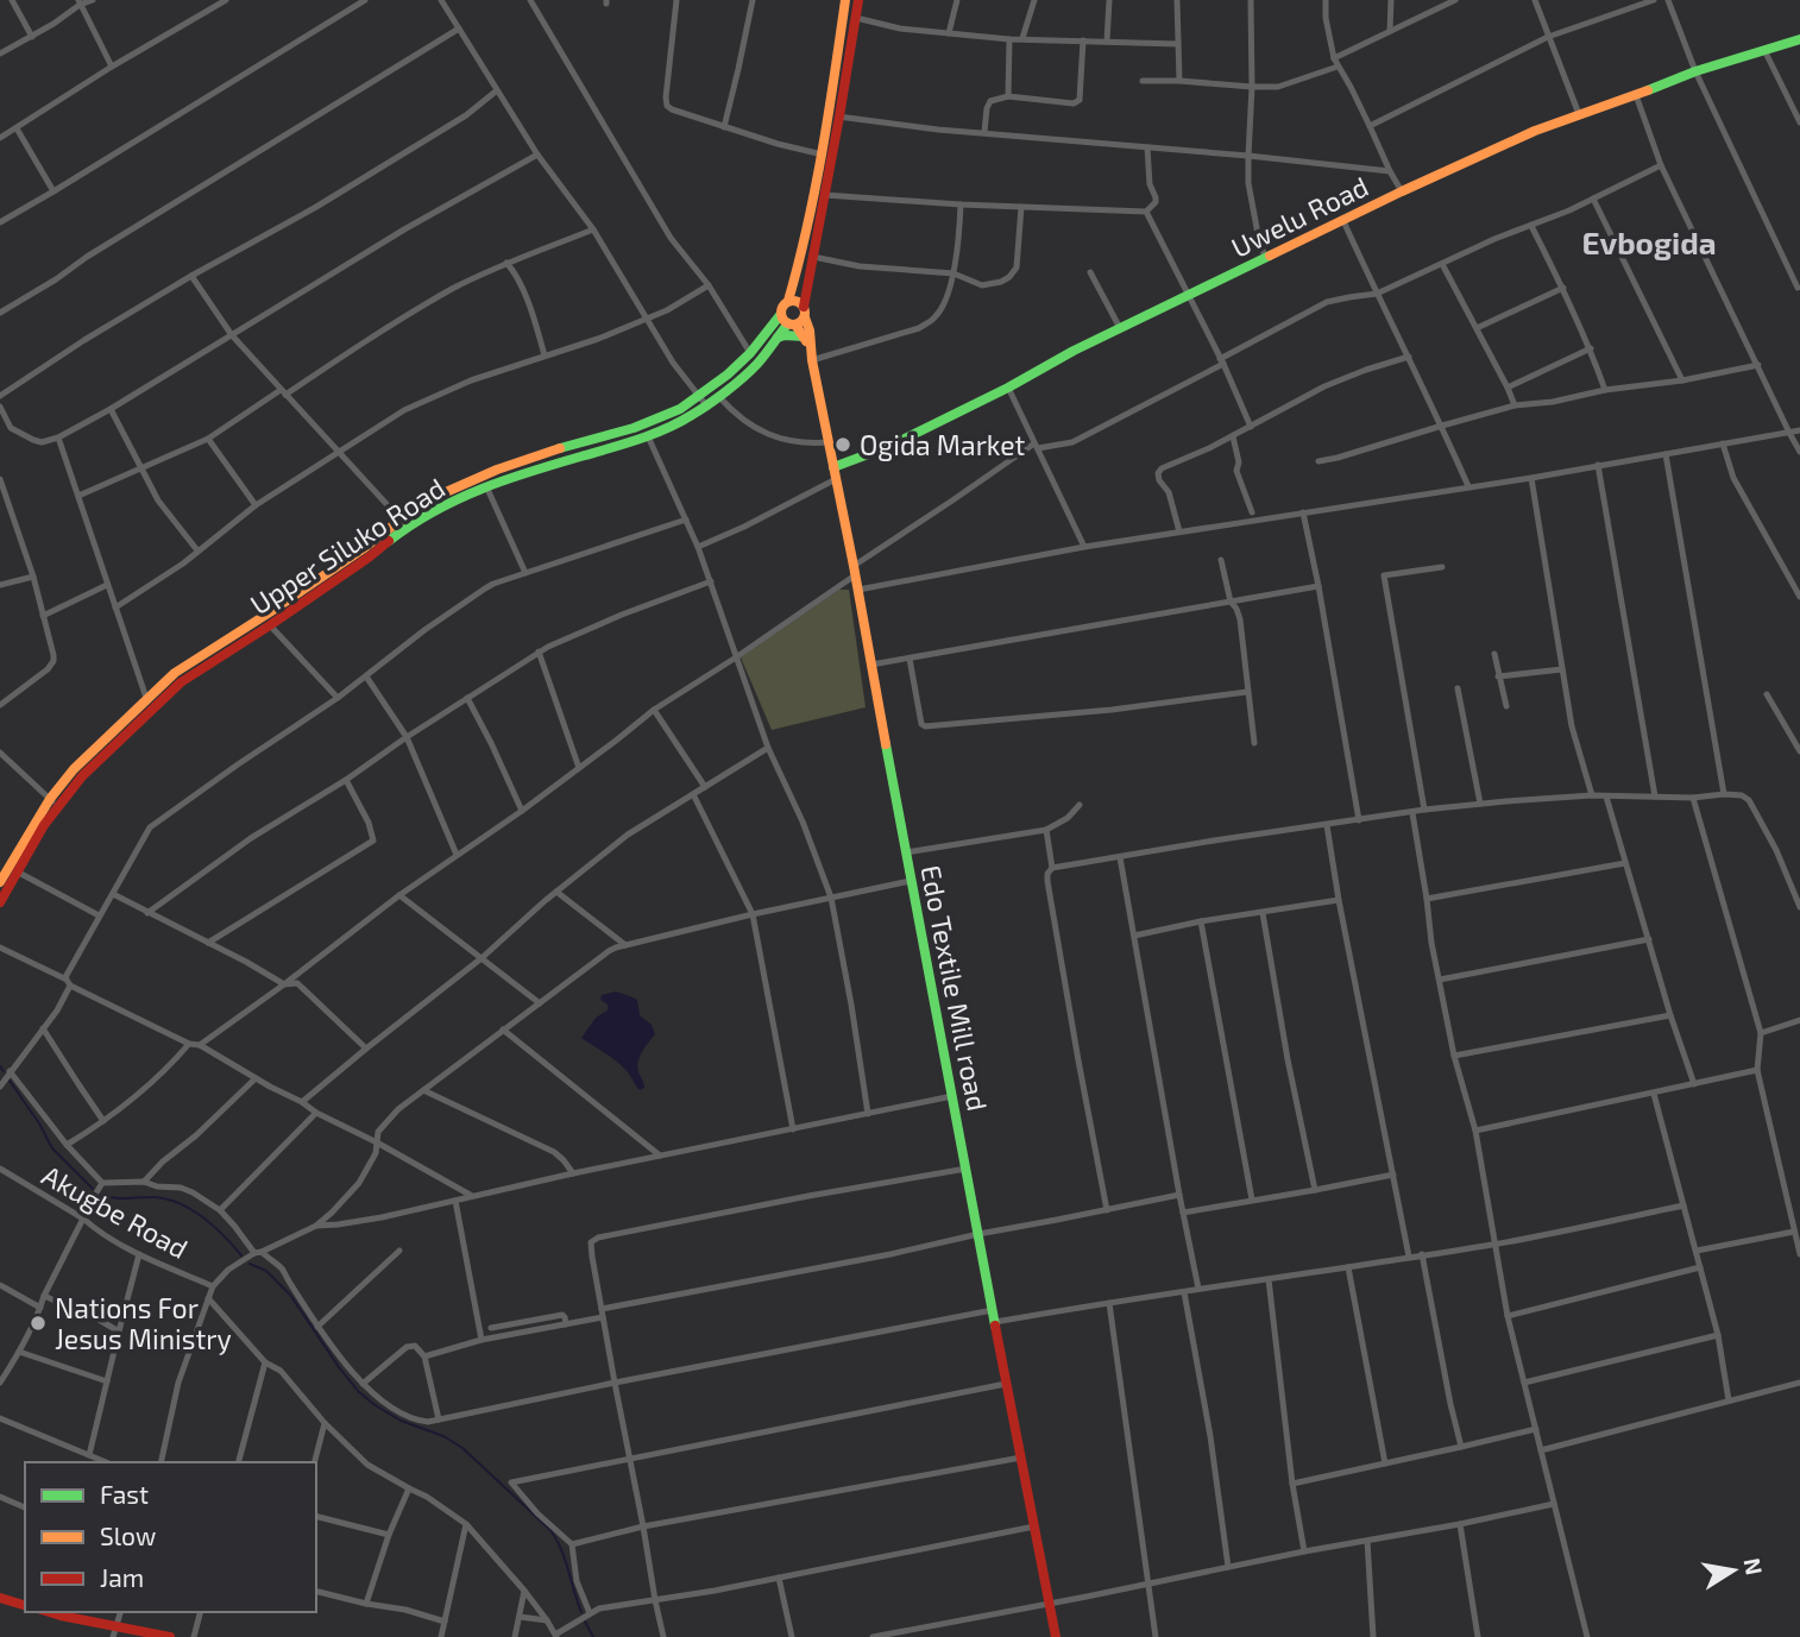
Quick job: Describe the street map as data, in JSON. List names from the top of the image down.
{
  "streets": {
    "main road": ["Uwelu Road", "Upper Siluko Road", "Edo Textile Mill road"],
    "street": ["Akugbe Road"]
  },
  "crossings": [
    ["Uwelu Road", "Edo Textile Mill road"],
    ["Upper Siluko Road", "Edo Textile Mill road"]
  ],
  "districts": ["Evbogida"],
  "places": ["Ogida Market", "Nations For Jesus Ministry"],
  "legend": ["Fast", "Slow", "Jam"],
  "north": "right"
}
